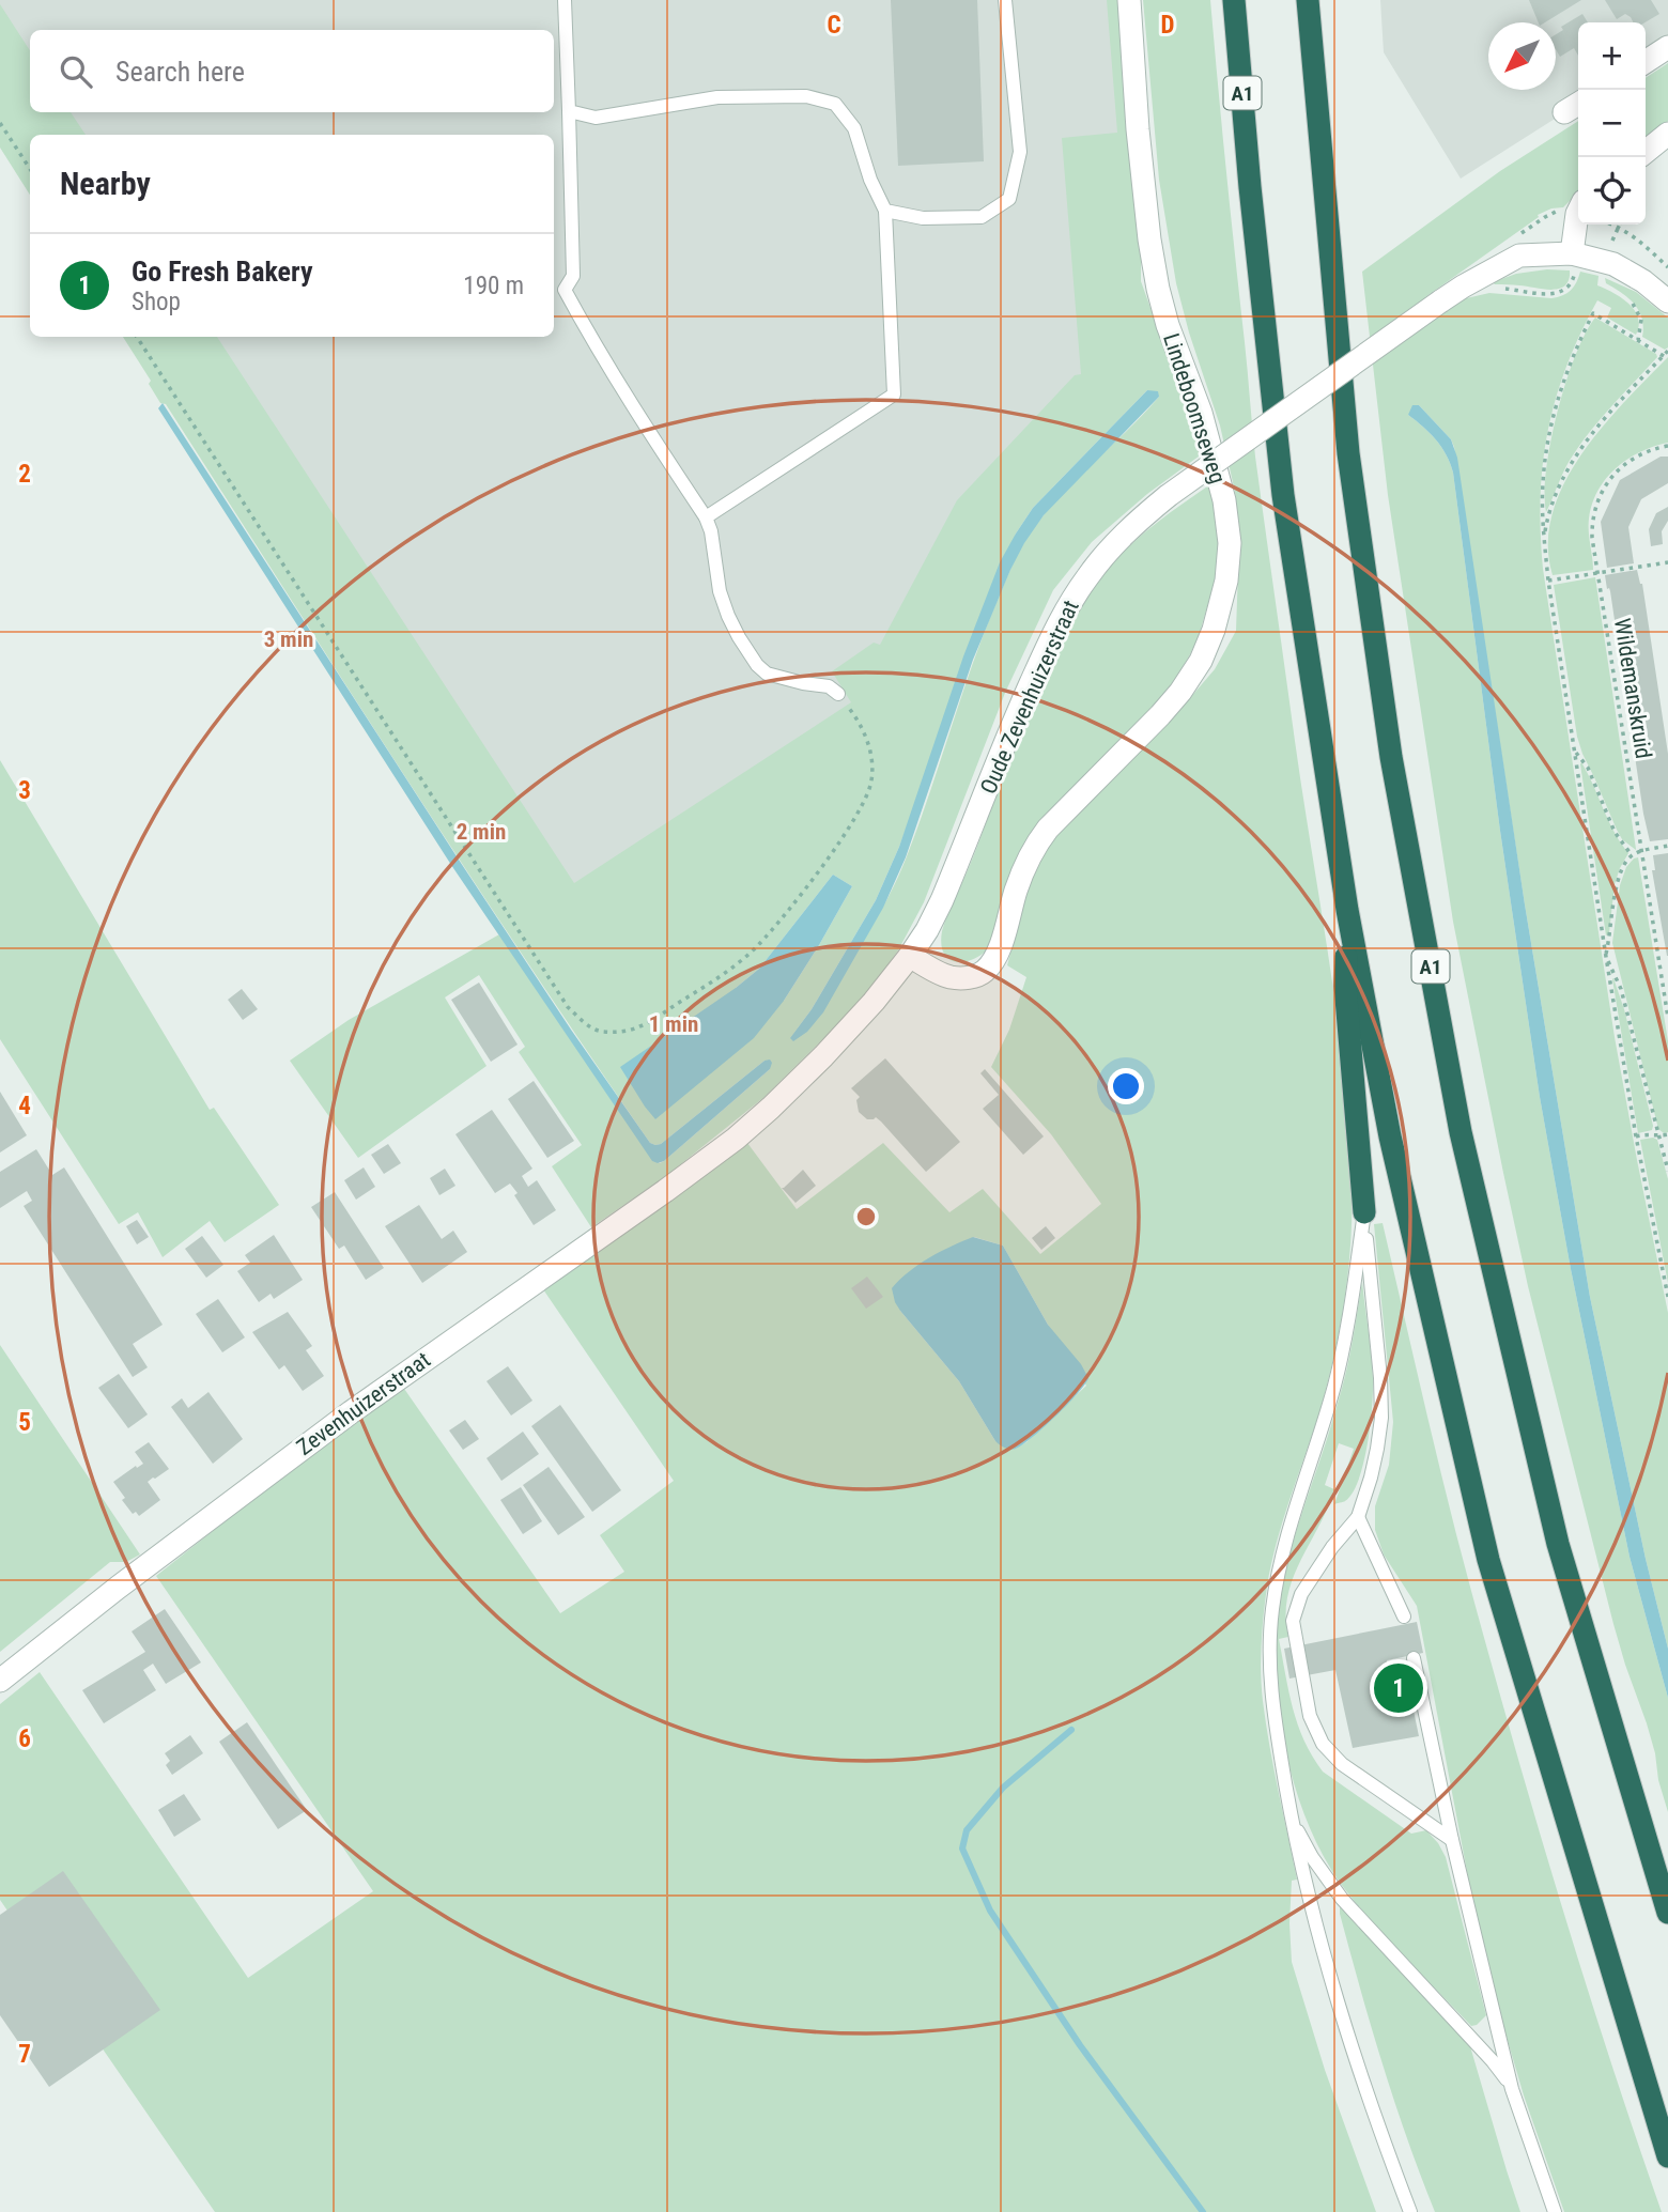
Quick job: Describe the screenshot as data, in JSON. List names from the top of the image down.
{
  "streets": {
    "highway": ["A1"],
    "street": ["Lindeboomseweg", "Oude Zevenhuizerstraat", "Zevenhuizerstraat"],
    "path": ["Wildemanskruid"]
  },
  "crossings": [
    ["Lindeboomseweg", "Oude Zevenhuizerstraat"],
    ["Oude Zevenhuizerstraat", "Zevenhuizerstraat"]
  ],
  "north": "bottom left",
  "page": {
    "map_buttons": ["+", "−"],
    "search": "Search here",
    "heading": "Nearby",
    "list": [
      {
        "mark": "1",
        "name": "Go Fresh Bakery",
        "note": "Shop",
        "value": "190 m"
      }
    ],
    "pins": "1"
  },
  "grid": {
    "columns": ["C", "D"],
    "rows": [
      "2",
      "3",
      "4",
      "5",
      "6",
      "7"
    ]
  },
  "rings": ["3 min", "2 min", "1 min"]
}
